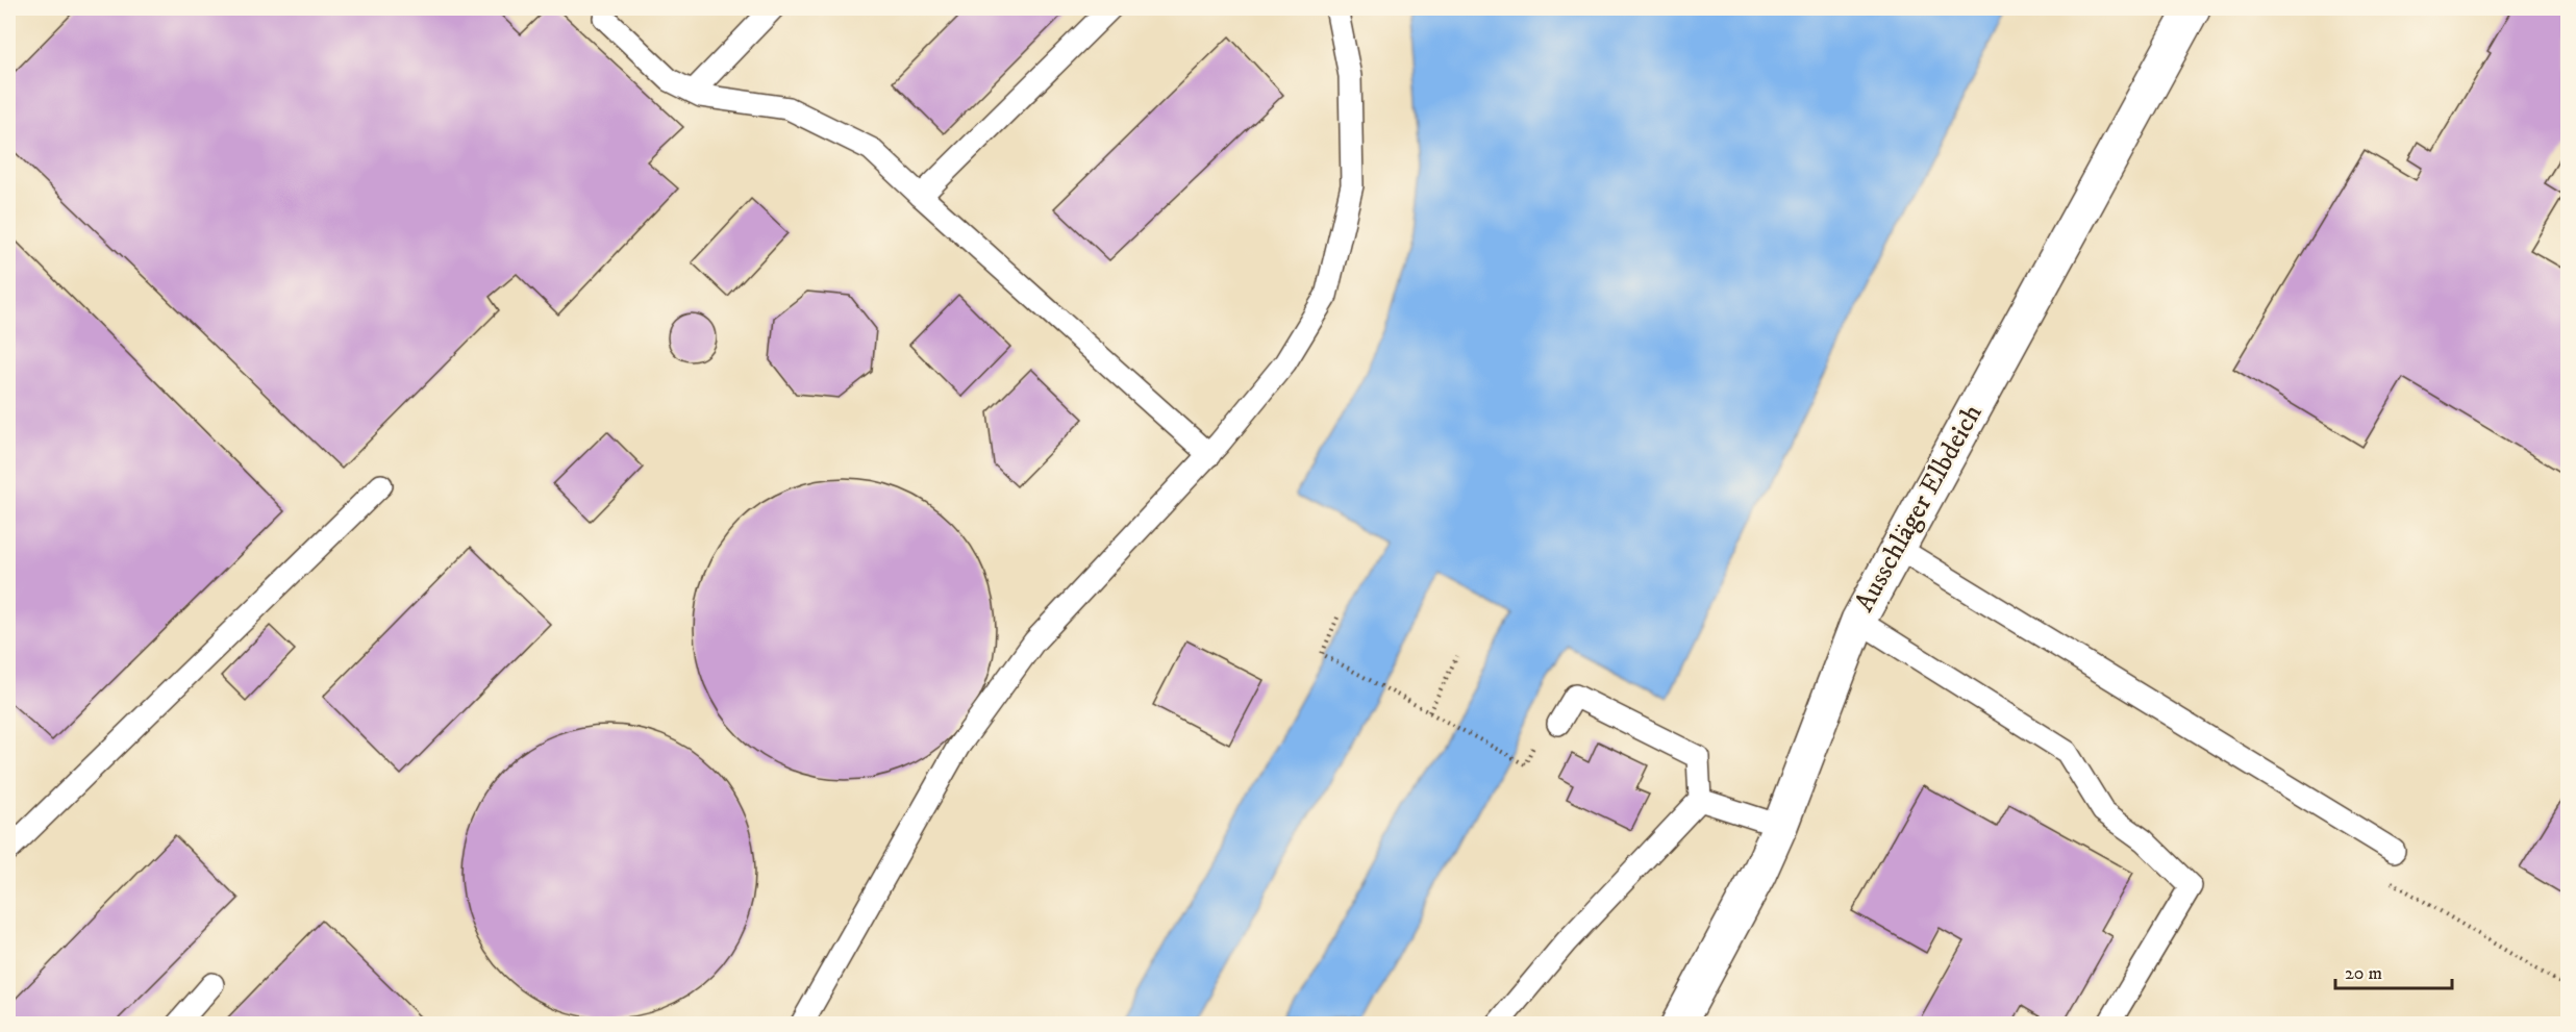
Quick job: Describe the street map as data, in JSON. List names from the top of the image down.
{
  "streets": {
    "street": ["Ausschläger Elbdeich"]
  },
  "scale_bar": "20 m"
}
